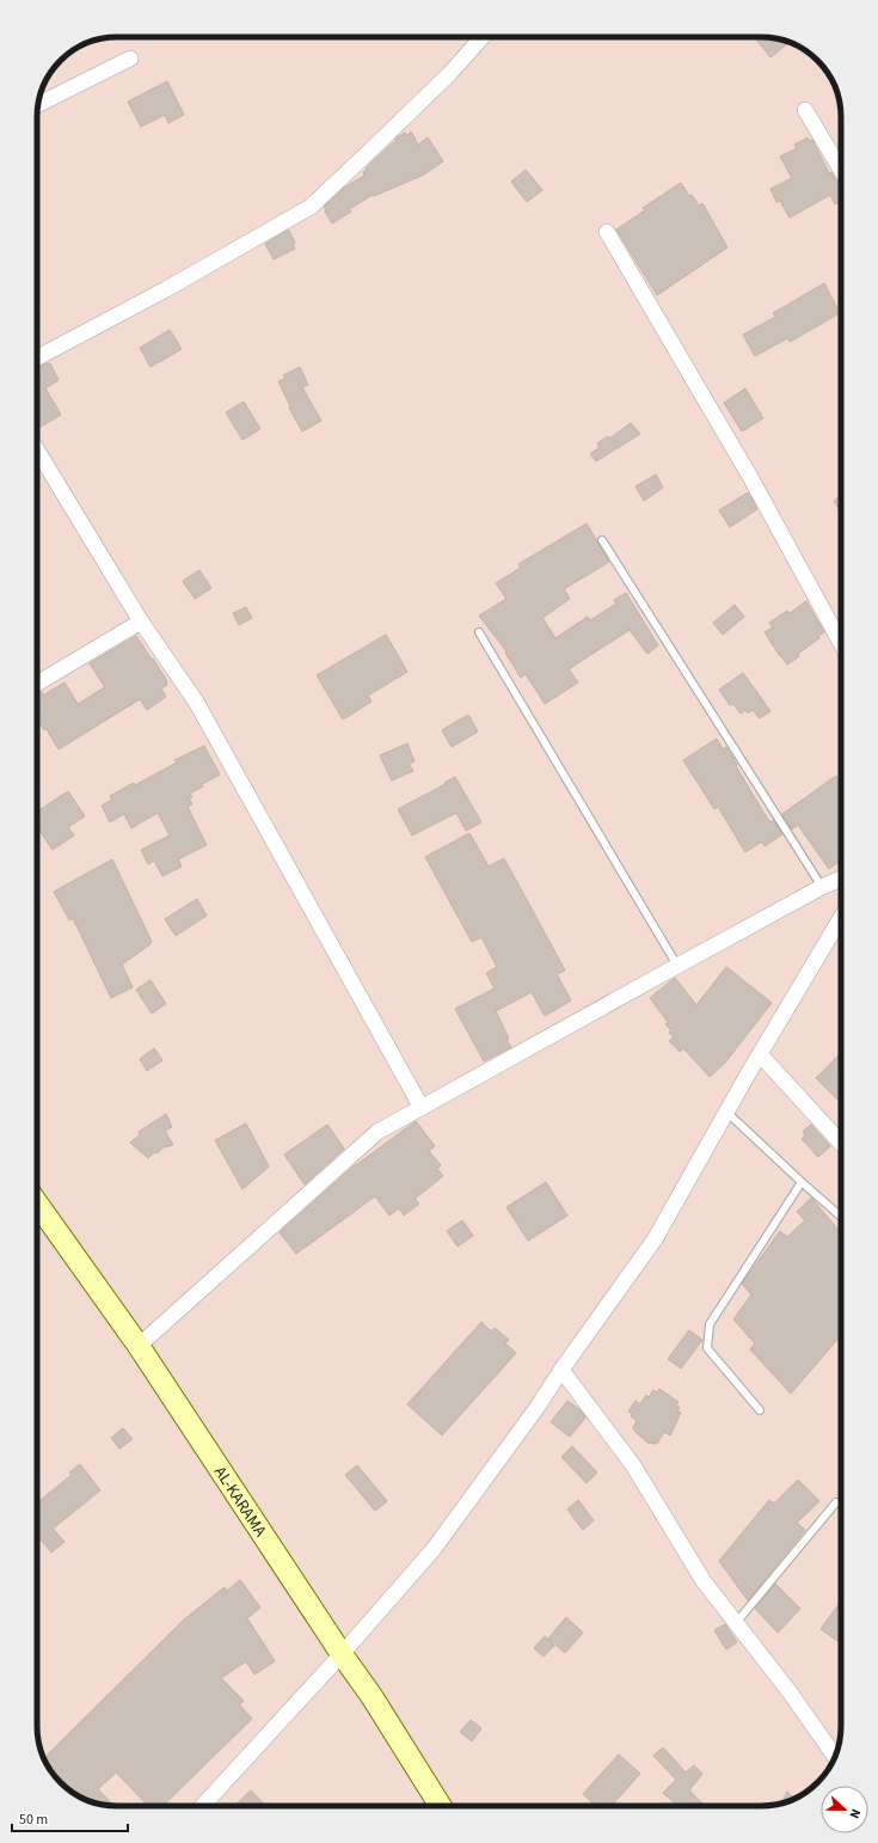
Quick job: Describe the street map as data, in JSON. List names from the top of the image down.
{
  "streets": {
    "main road": ["AL-KARAMA"]
  },
  "scale_bar": "50 m",
  "north": "right"
}
